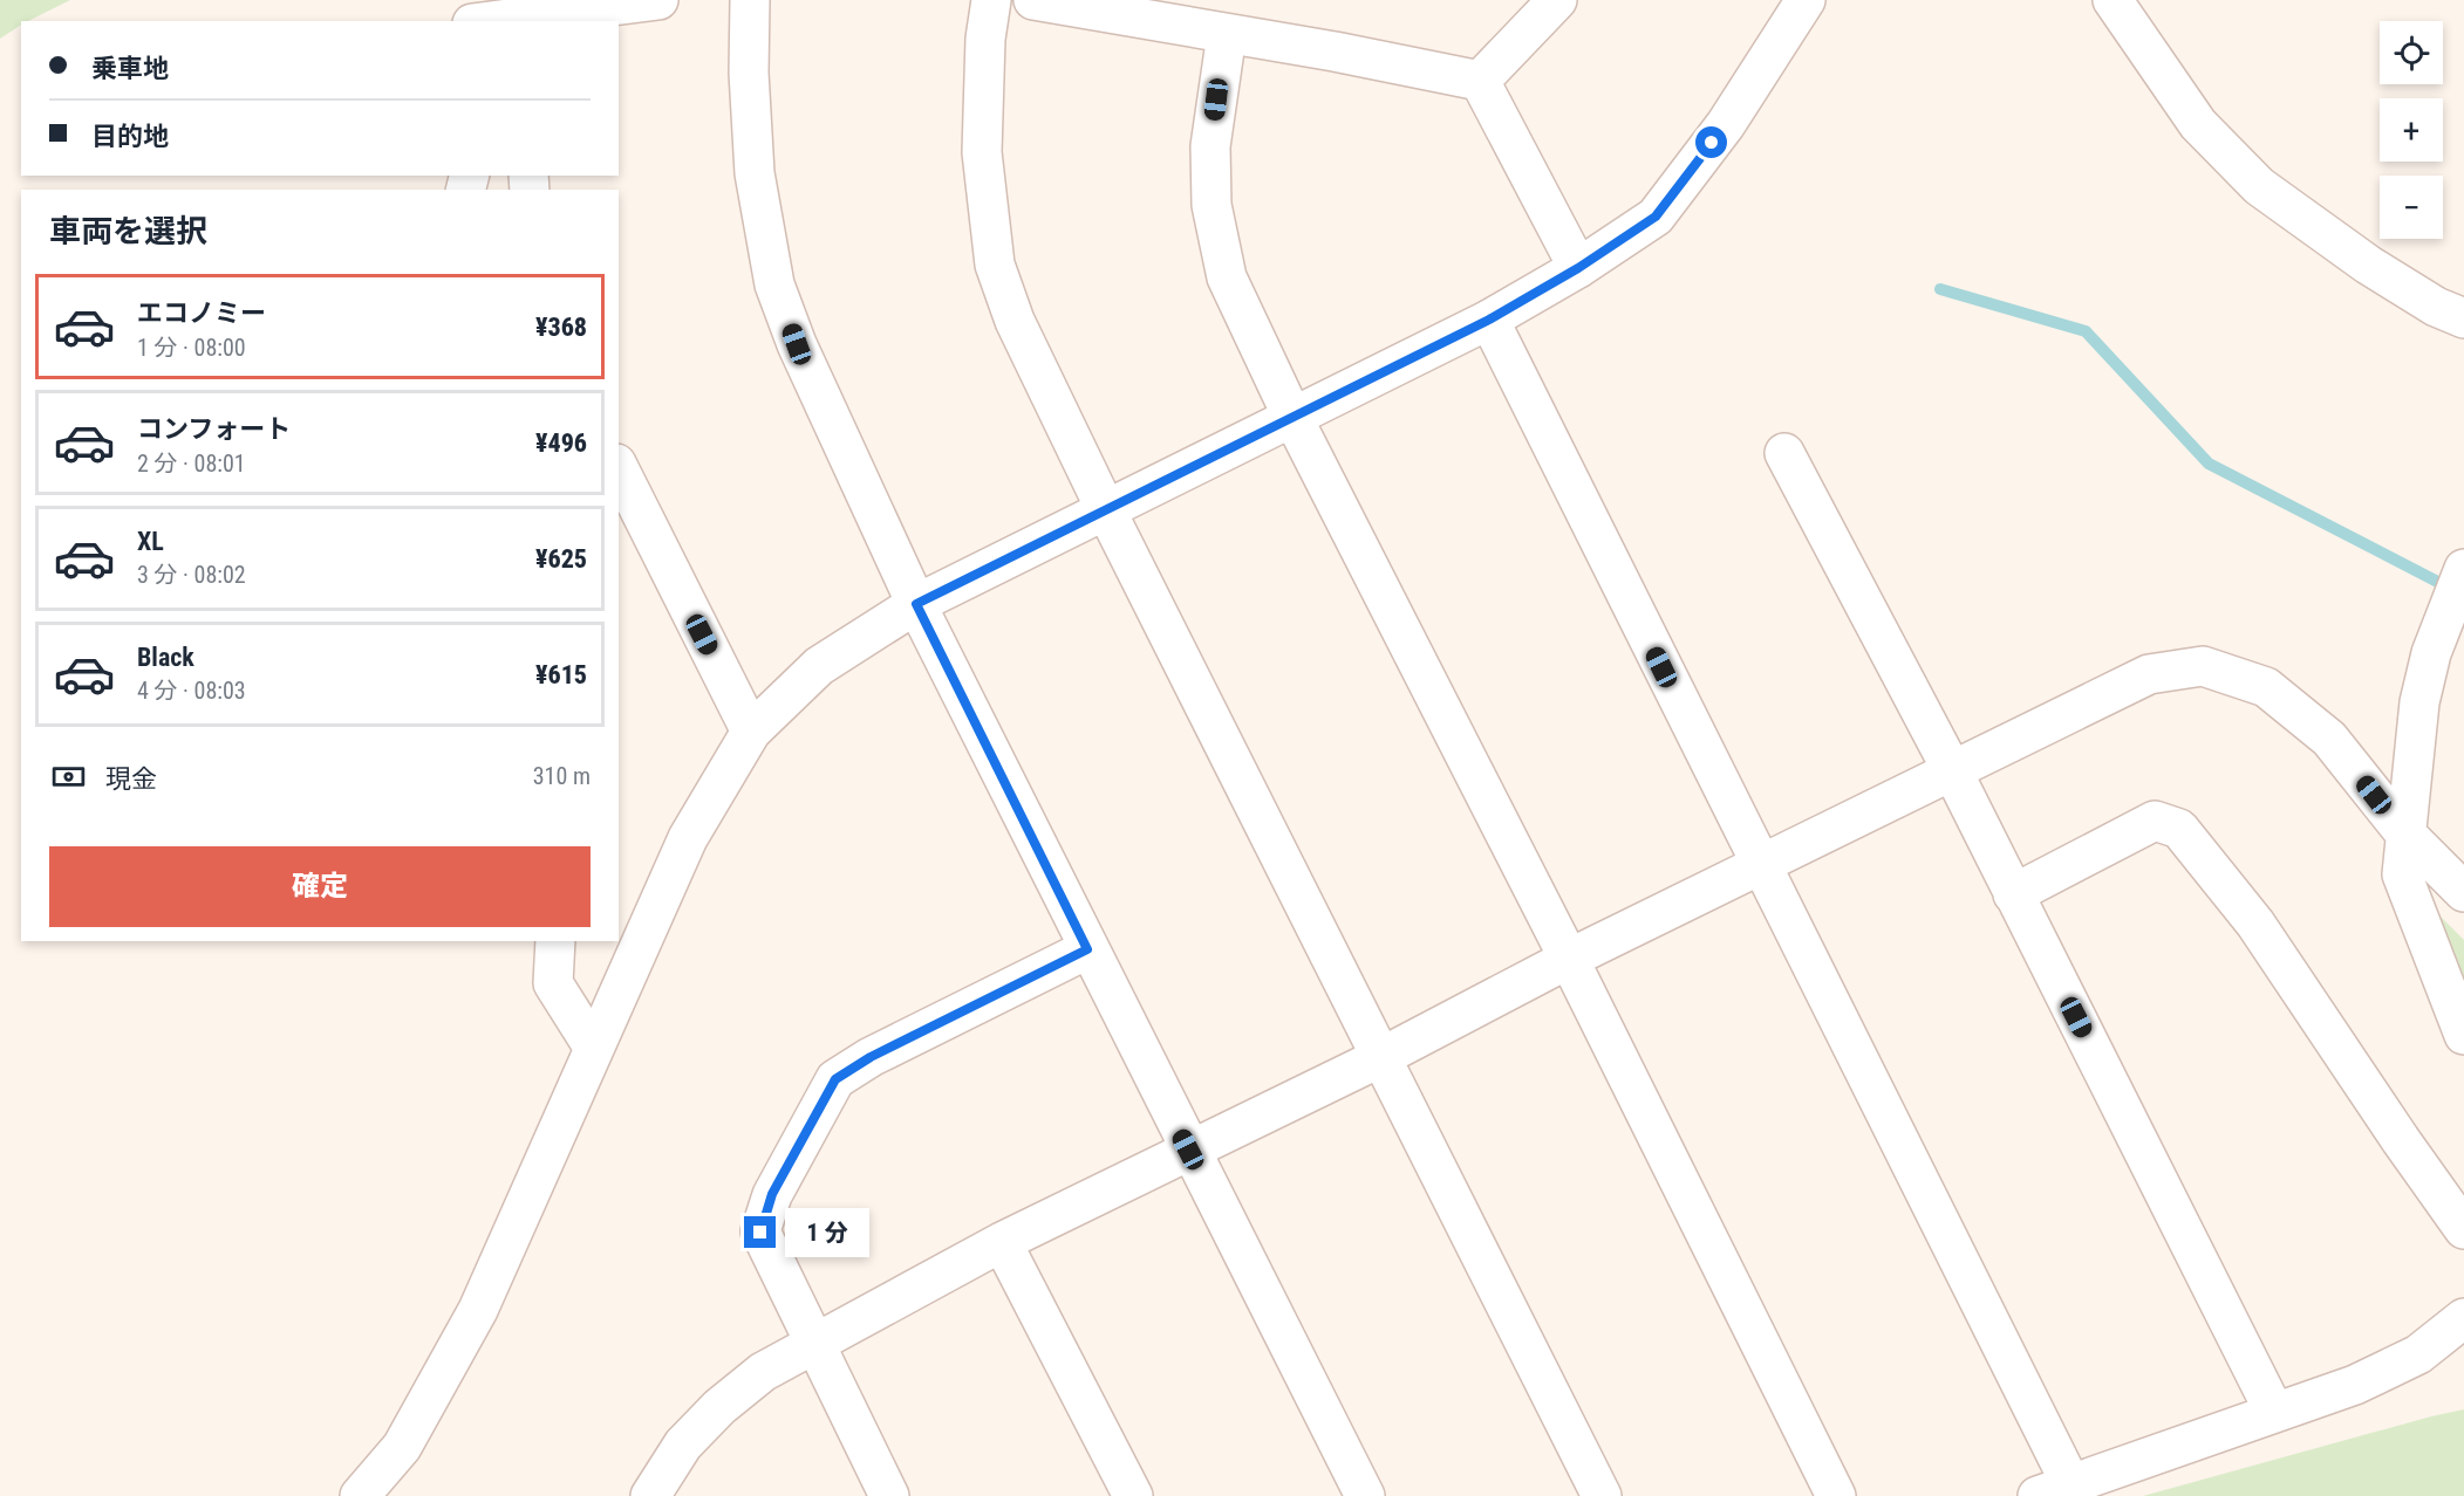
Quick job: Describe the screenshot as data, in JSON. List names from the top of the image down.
{
  "page": {
    "map_buttons": ["+", "−"],
    "banner": ["乗車地", "目的地"],
    "heading": "車両を選択",
    "list": [
      {
        "name": "エコノミー",
        "note": "1 分 · 08:00",
        "value": "¥368"
      },
      {
        "name": "コンフォート",
        "note": "2 分 · 08:01",
        "value": "¥496"
      },
      {
        "name": "XL",
        "note": "3 分 · 08:02",
        "value": "¥625"
      },
      {
        "name": "Black",
        "note": "4 分 · 08:03",
        "value": "¥615"
      }
    ],
    "pay": ["現金", "310 m"],
    "buttons": "確定",
    "bubble": "1 分"
  }
}
